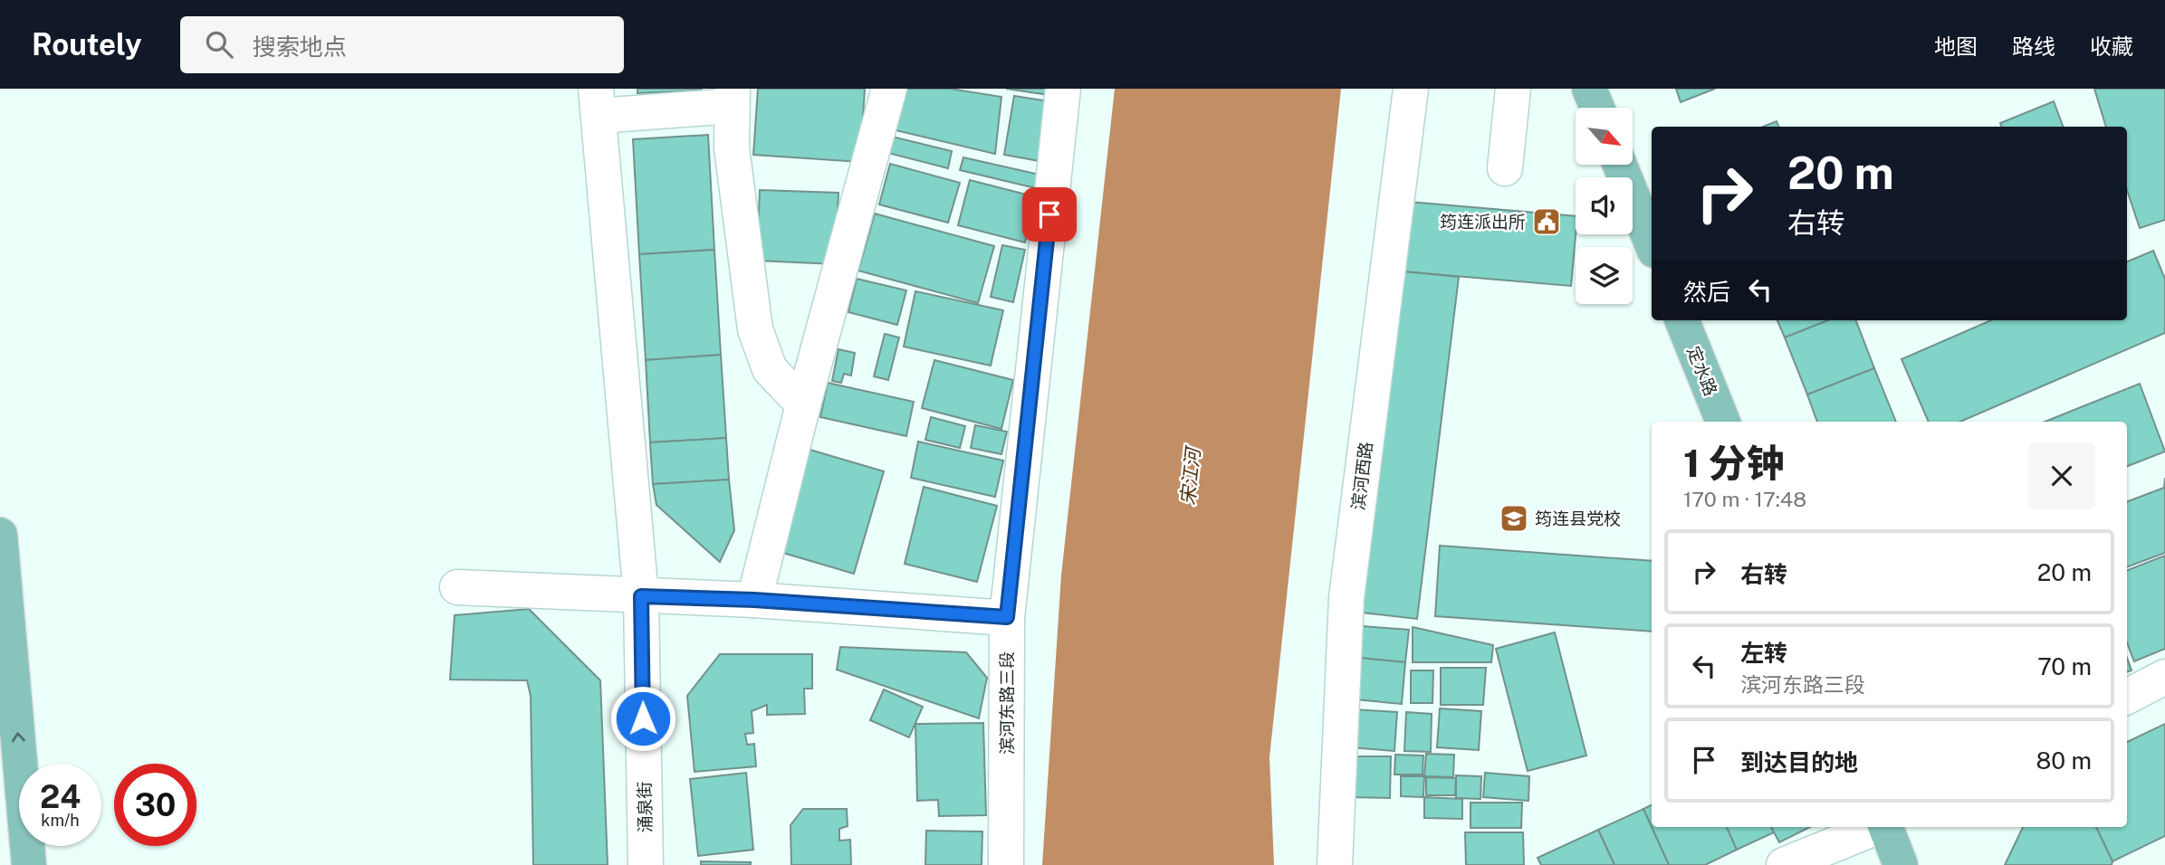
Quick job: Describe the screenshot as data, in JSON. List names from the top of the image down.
{
  "streets": {
    "main road": ["定水路"],
    "street": ["滨河西路", "滨河东路三段", "涌泉街"]
  },
  "water": ["宋江河"],
  "places": {
    "public building": ["筠连派出所"],
    "school or university": ["筠连县党校"]
  },
  "north": "bottom right",
  "page": {
    "header": "Routely",
    "search": "搜索地点",
    "nav": ["地图", "路线", "收藏"],
    "turn": ["20 m", "右转"],
    "then": "然后",
    "heading": ["1 分钟", "170 m · 17:48"],
    "list": [
      {
        "name": "右转",
        "value": "20 m"
      },
      {
        "name": "左转",
        "note": "滨河东路三段",
        "value": "70 m"
      },
      {
        "name": "到达目的地",
        "value": "80 m"
      }
    ],
    "speed": "24 km/h",
    "limit": "30"
  }
}
